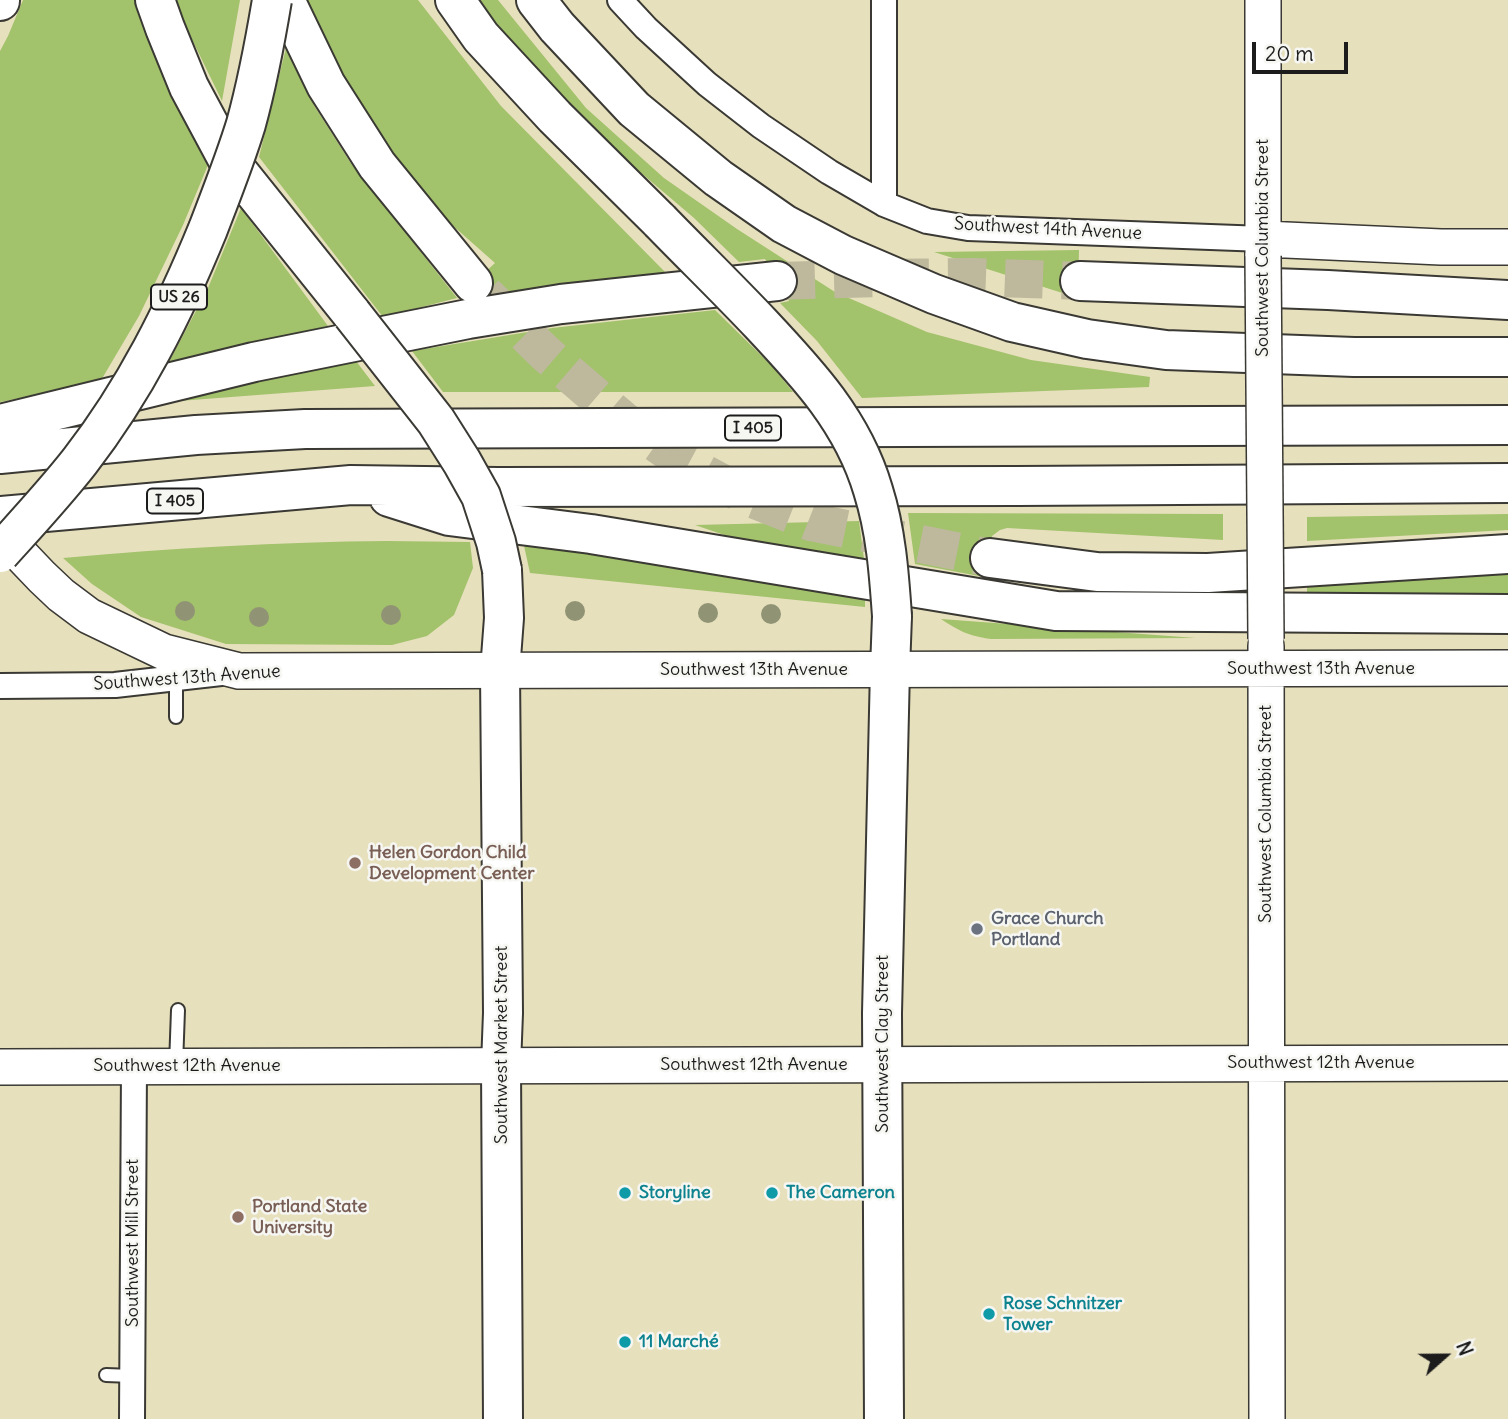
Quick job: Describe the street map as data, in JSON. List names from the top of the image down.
{
  "streets": {
    "main road": [
      "Southwest 14th Avenue",
      "Southwest Columbia Street",
      "US 26",
      "I 405",
      "Southwest 13th Avenue",
      "Southwest Clay Street",
      "Southwest Market Street",
      "Southwest 12th Avenue"
    ],
    "street": ["Southwest Mill Street"]
  },
  "crossings": [
    ["Southwest 14th Avenue", "Southwest Columbia Street"],
    ["Southwest Columbia Street", "Southwest 13th Avenue"],
    ["Southwest Columbia Street", "Southwest 12th Avenue"],
    ["Southwest 13th Avenue", "Southwest Clay Street"],
    ["Southwest 13th Avenue", "Southwest Market Street"],
    ["Southwest Clay Street", "Southwest 12th Avenue"],
    ["Southwest Market Street", "Southwest 12th Avenue"],
    ["Southwest 12th Avenue", "Southwest Mill Street"]
  ],
  "places": [
    "Helen Gordon Child Development Center",
    "Grace Church Portland",
    "Storyline",
    "The Cameron",
    "Portland State University",
    "Rose Schnitzer Tower",
    "11 Marché"
  ],
  "scale_bar": "20 m",
  "north": "right"
}
